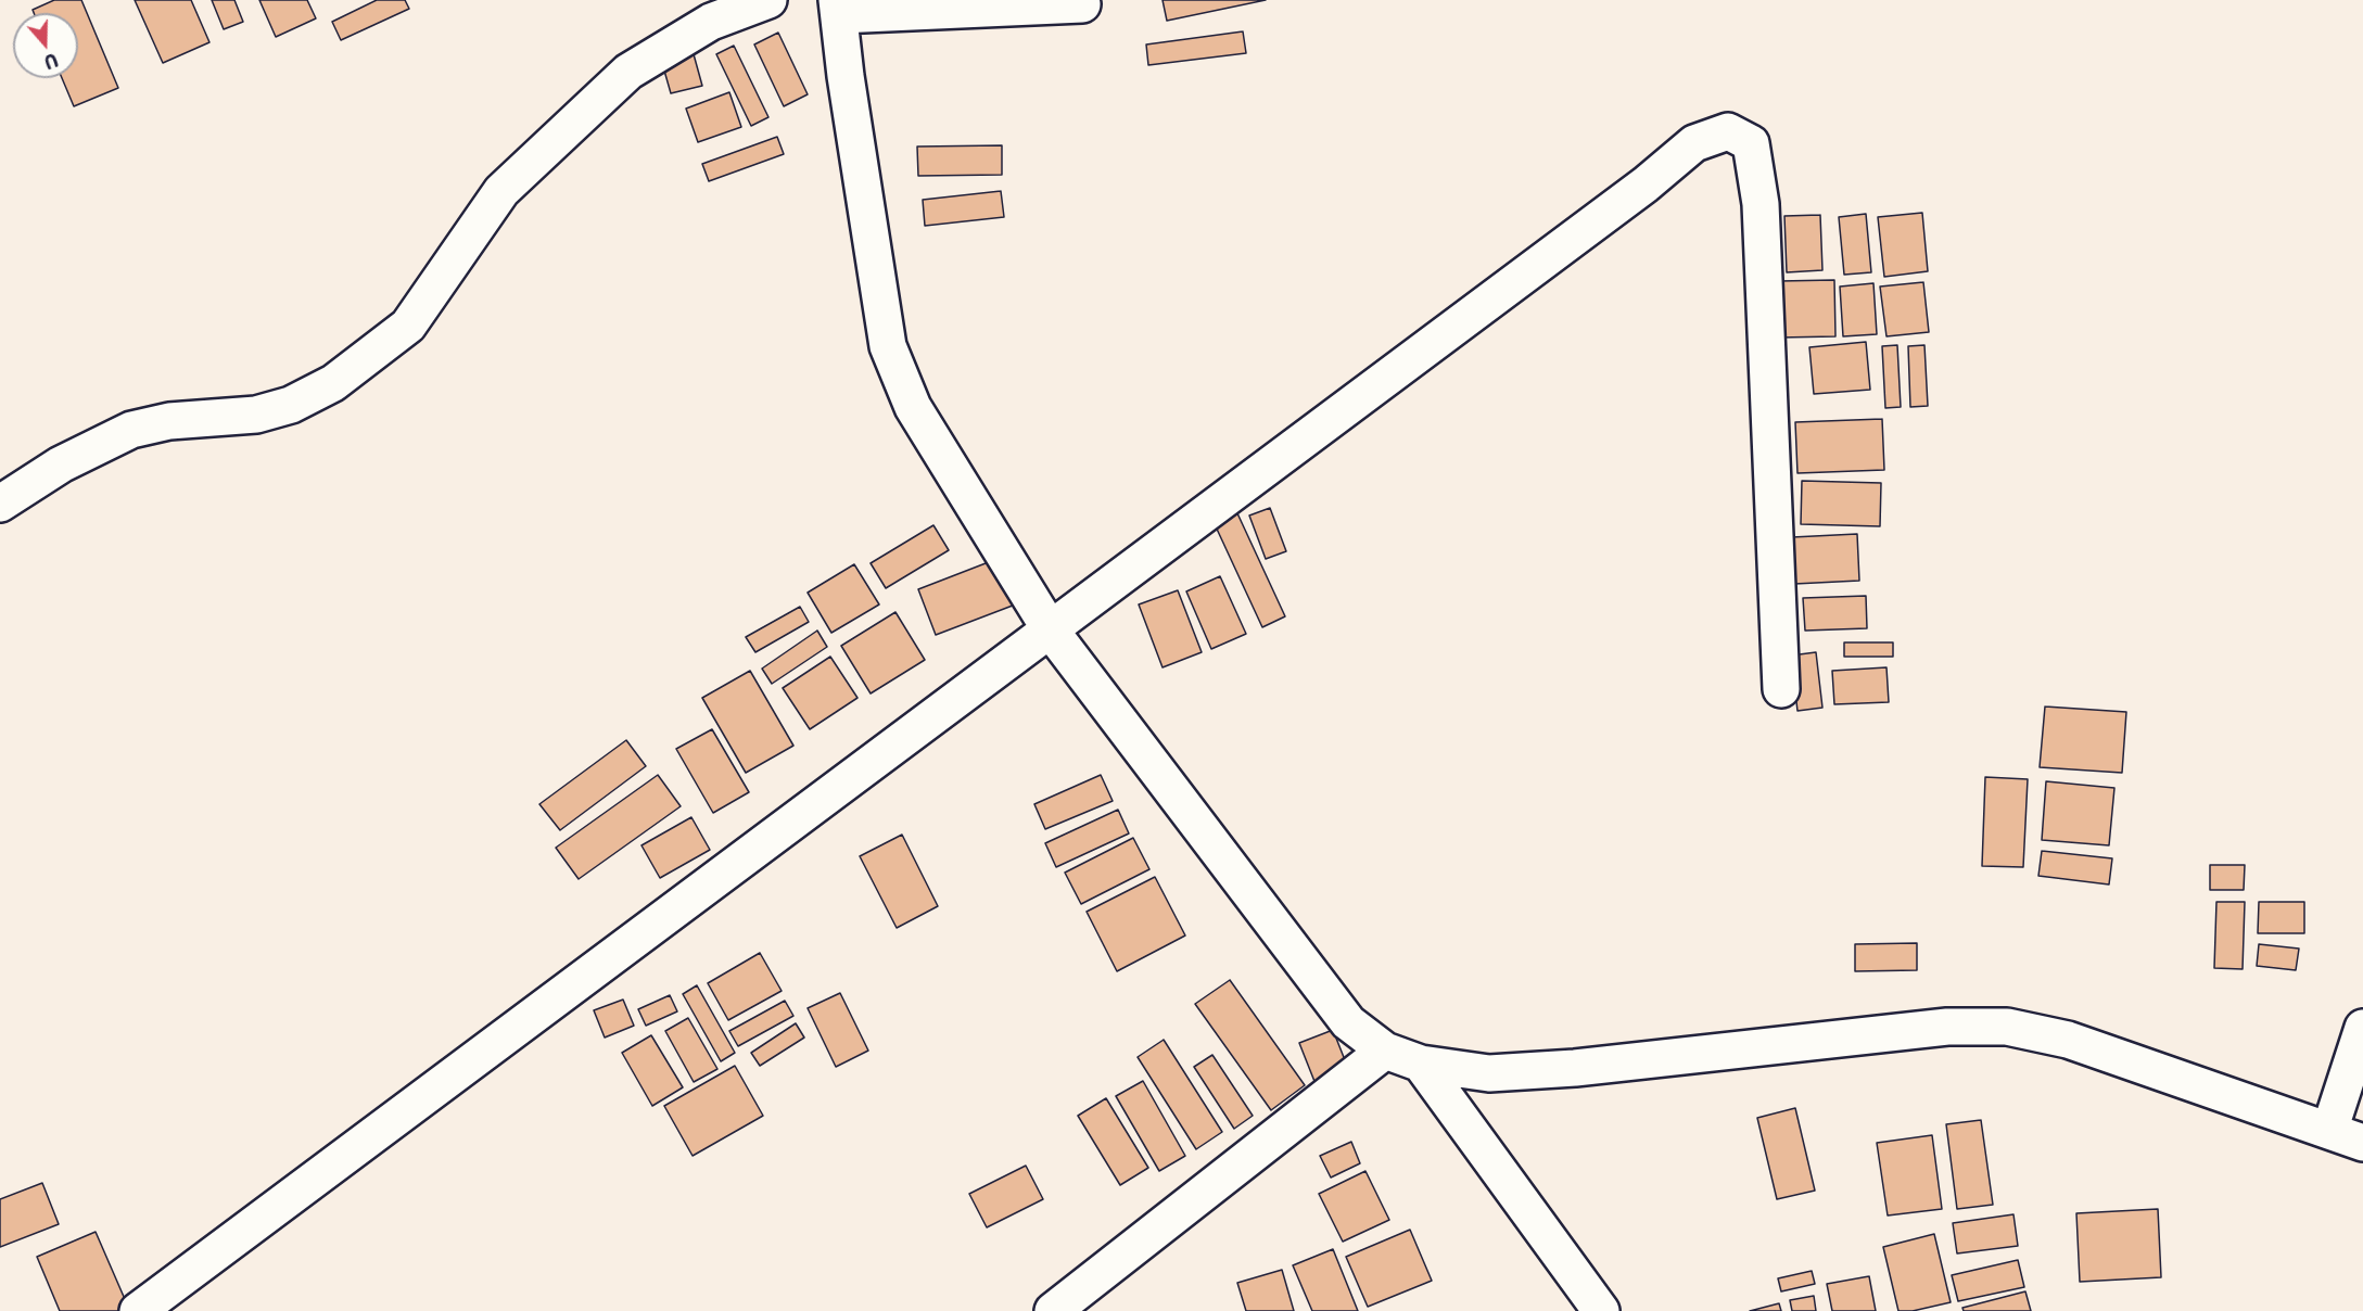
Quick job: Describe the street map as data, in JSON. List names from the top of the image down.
{
  "north": "bottom"
}
